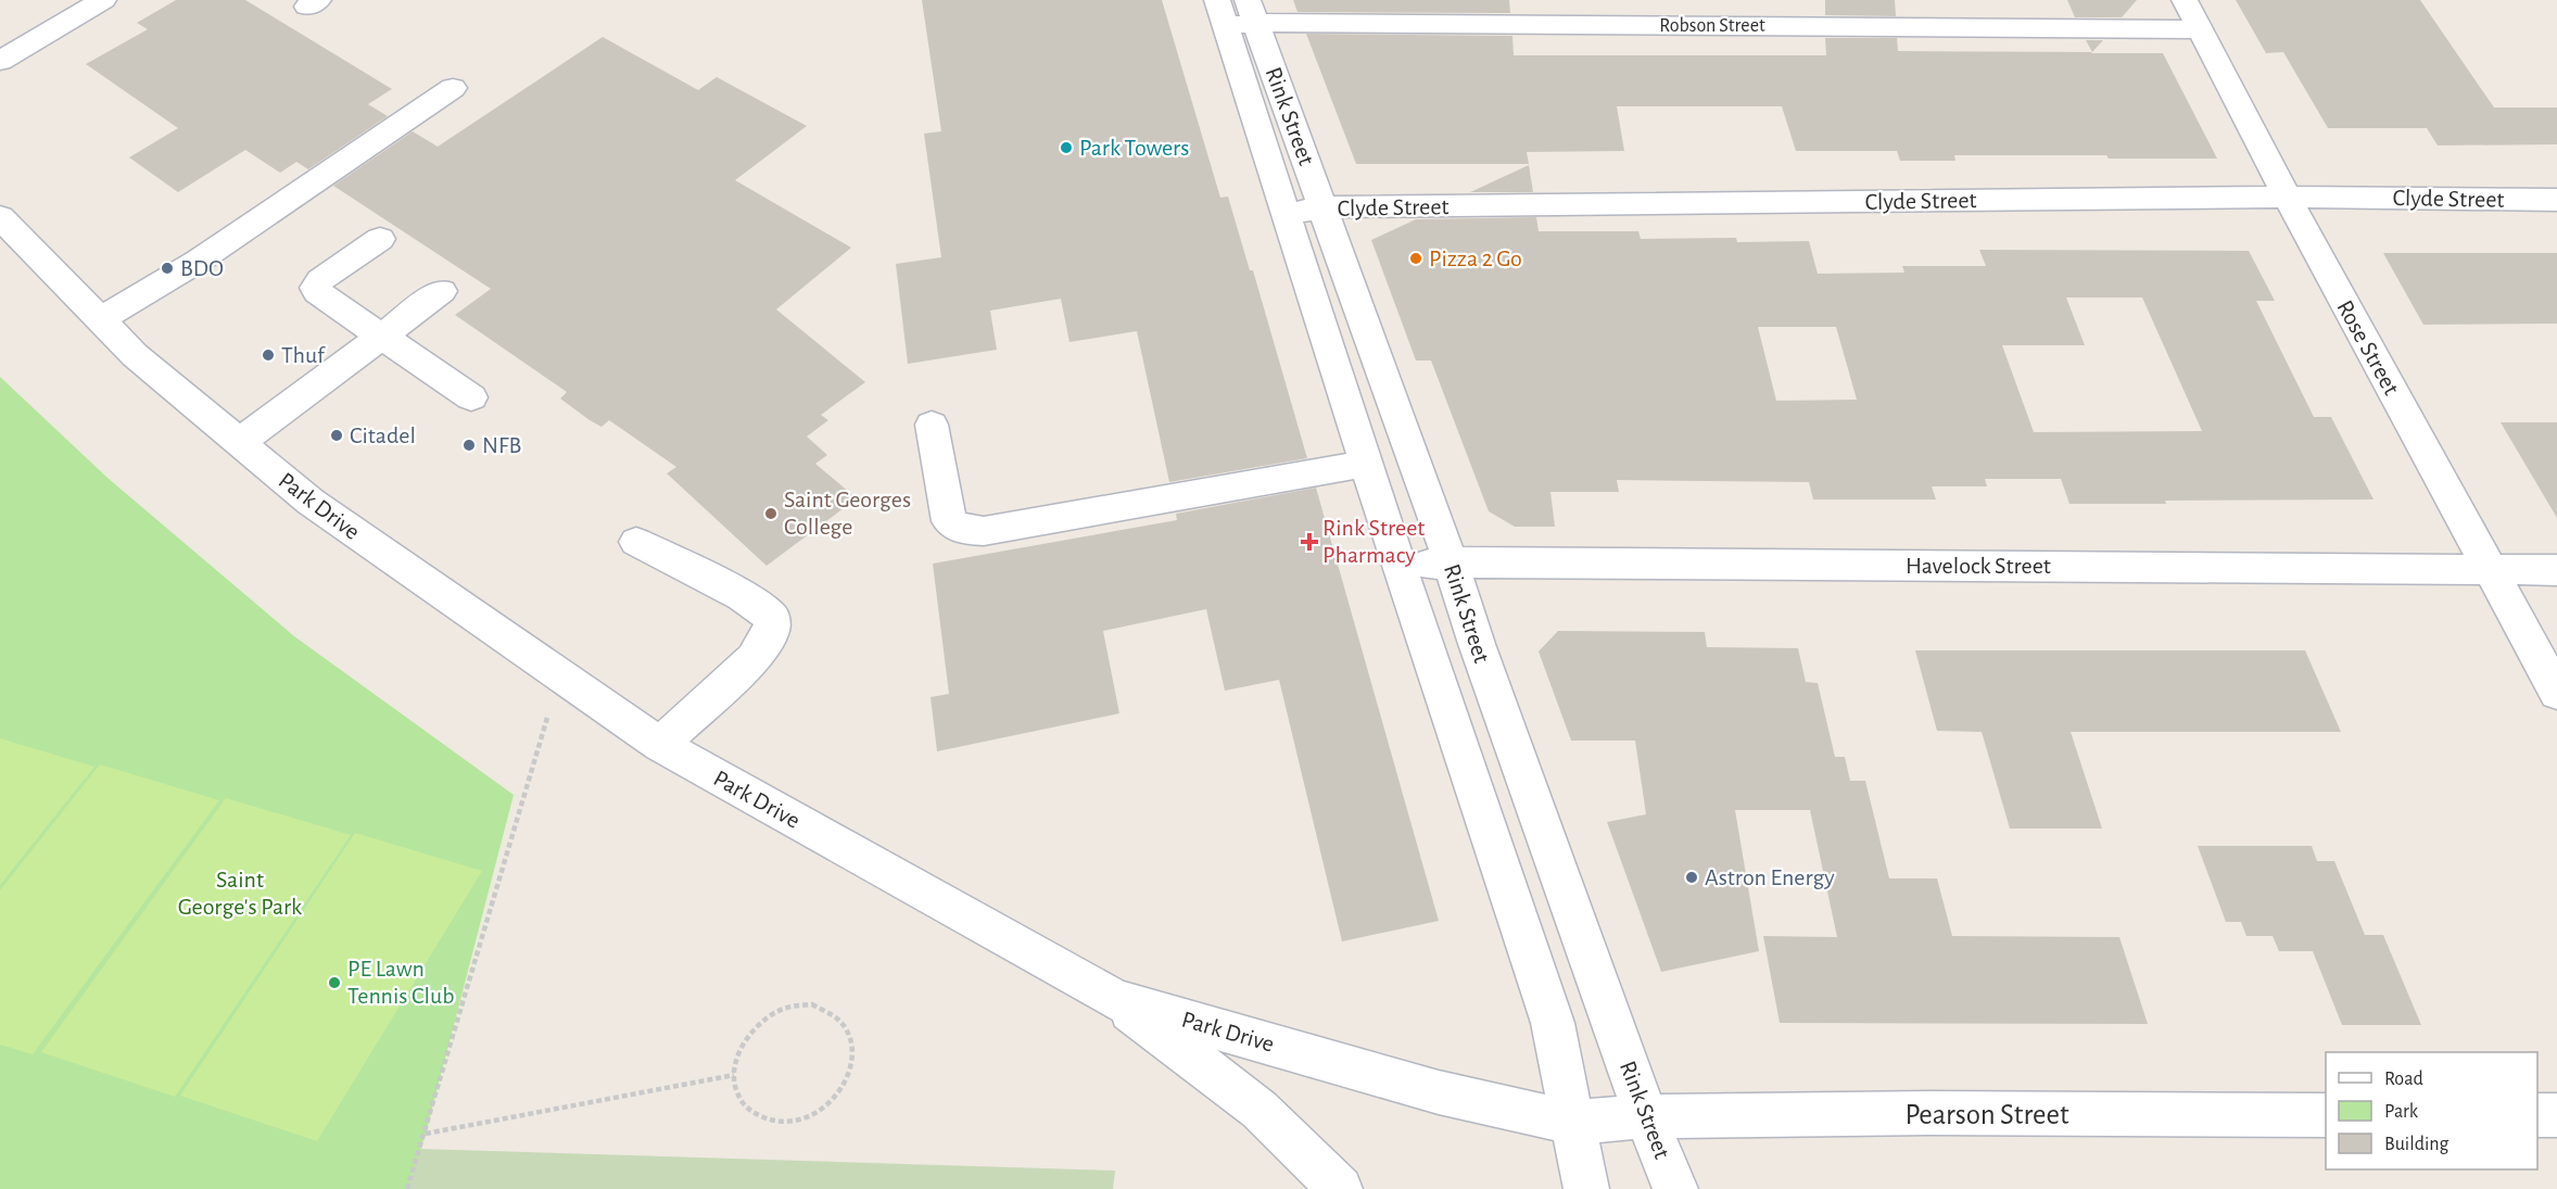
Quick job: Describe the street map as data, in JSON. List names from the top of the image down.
{
  "streets": {
    "street": [
      "Robson Street",
      "Rink Street",
      "Clyde Street",
      "Rose Street",
      "Park Drive",
      "Havelock Street",
      "Pearson Street"
    ]
  },
  "crossings": [
    ["Robson Street", "Rink Street"],
    ["Robson Street", "Rose Street"],
    ["Rink Street", "Clyde Street"],
    ["Rink Street", "Park Drive"],
    ["Rink Street", "Havelock Street"],
    ["Rink Street", "Pearson Street"],
    ["Clyde Street", "Rose Street"],
    ["Rose Street", "Havelock Street"],
    ["Park Drive", "Pearson Street"]
  ],
  "parks": ["Saint George's Park"],
  "places": {
    "other": [
      "Park Towers",
      "Pizza 2 Go",
      "BDO",
      "Thuf",
      "Citadel",
      "NFB",
      "Saint Georges College",
      "Astron Energy",
      "PE Lawn Tennis Club"
    ],
    "health": ["Rink Street Pharmacy"]
  },
  "legend": ["Road", "Park", "Building"]
}
